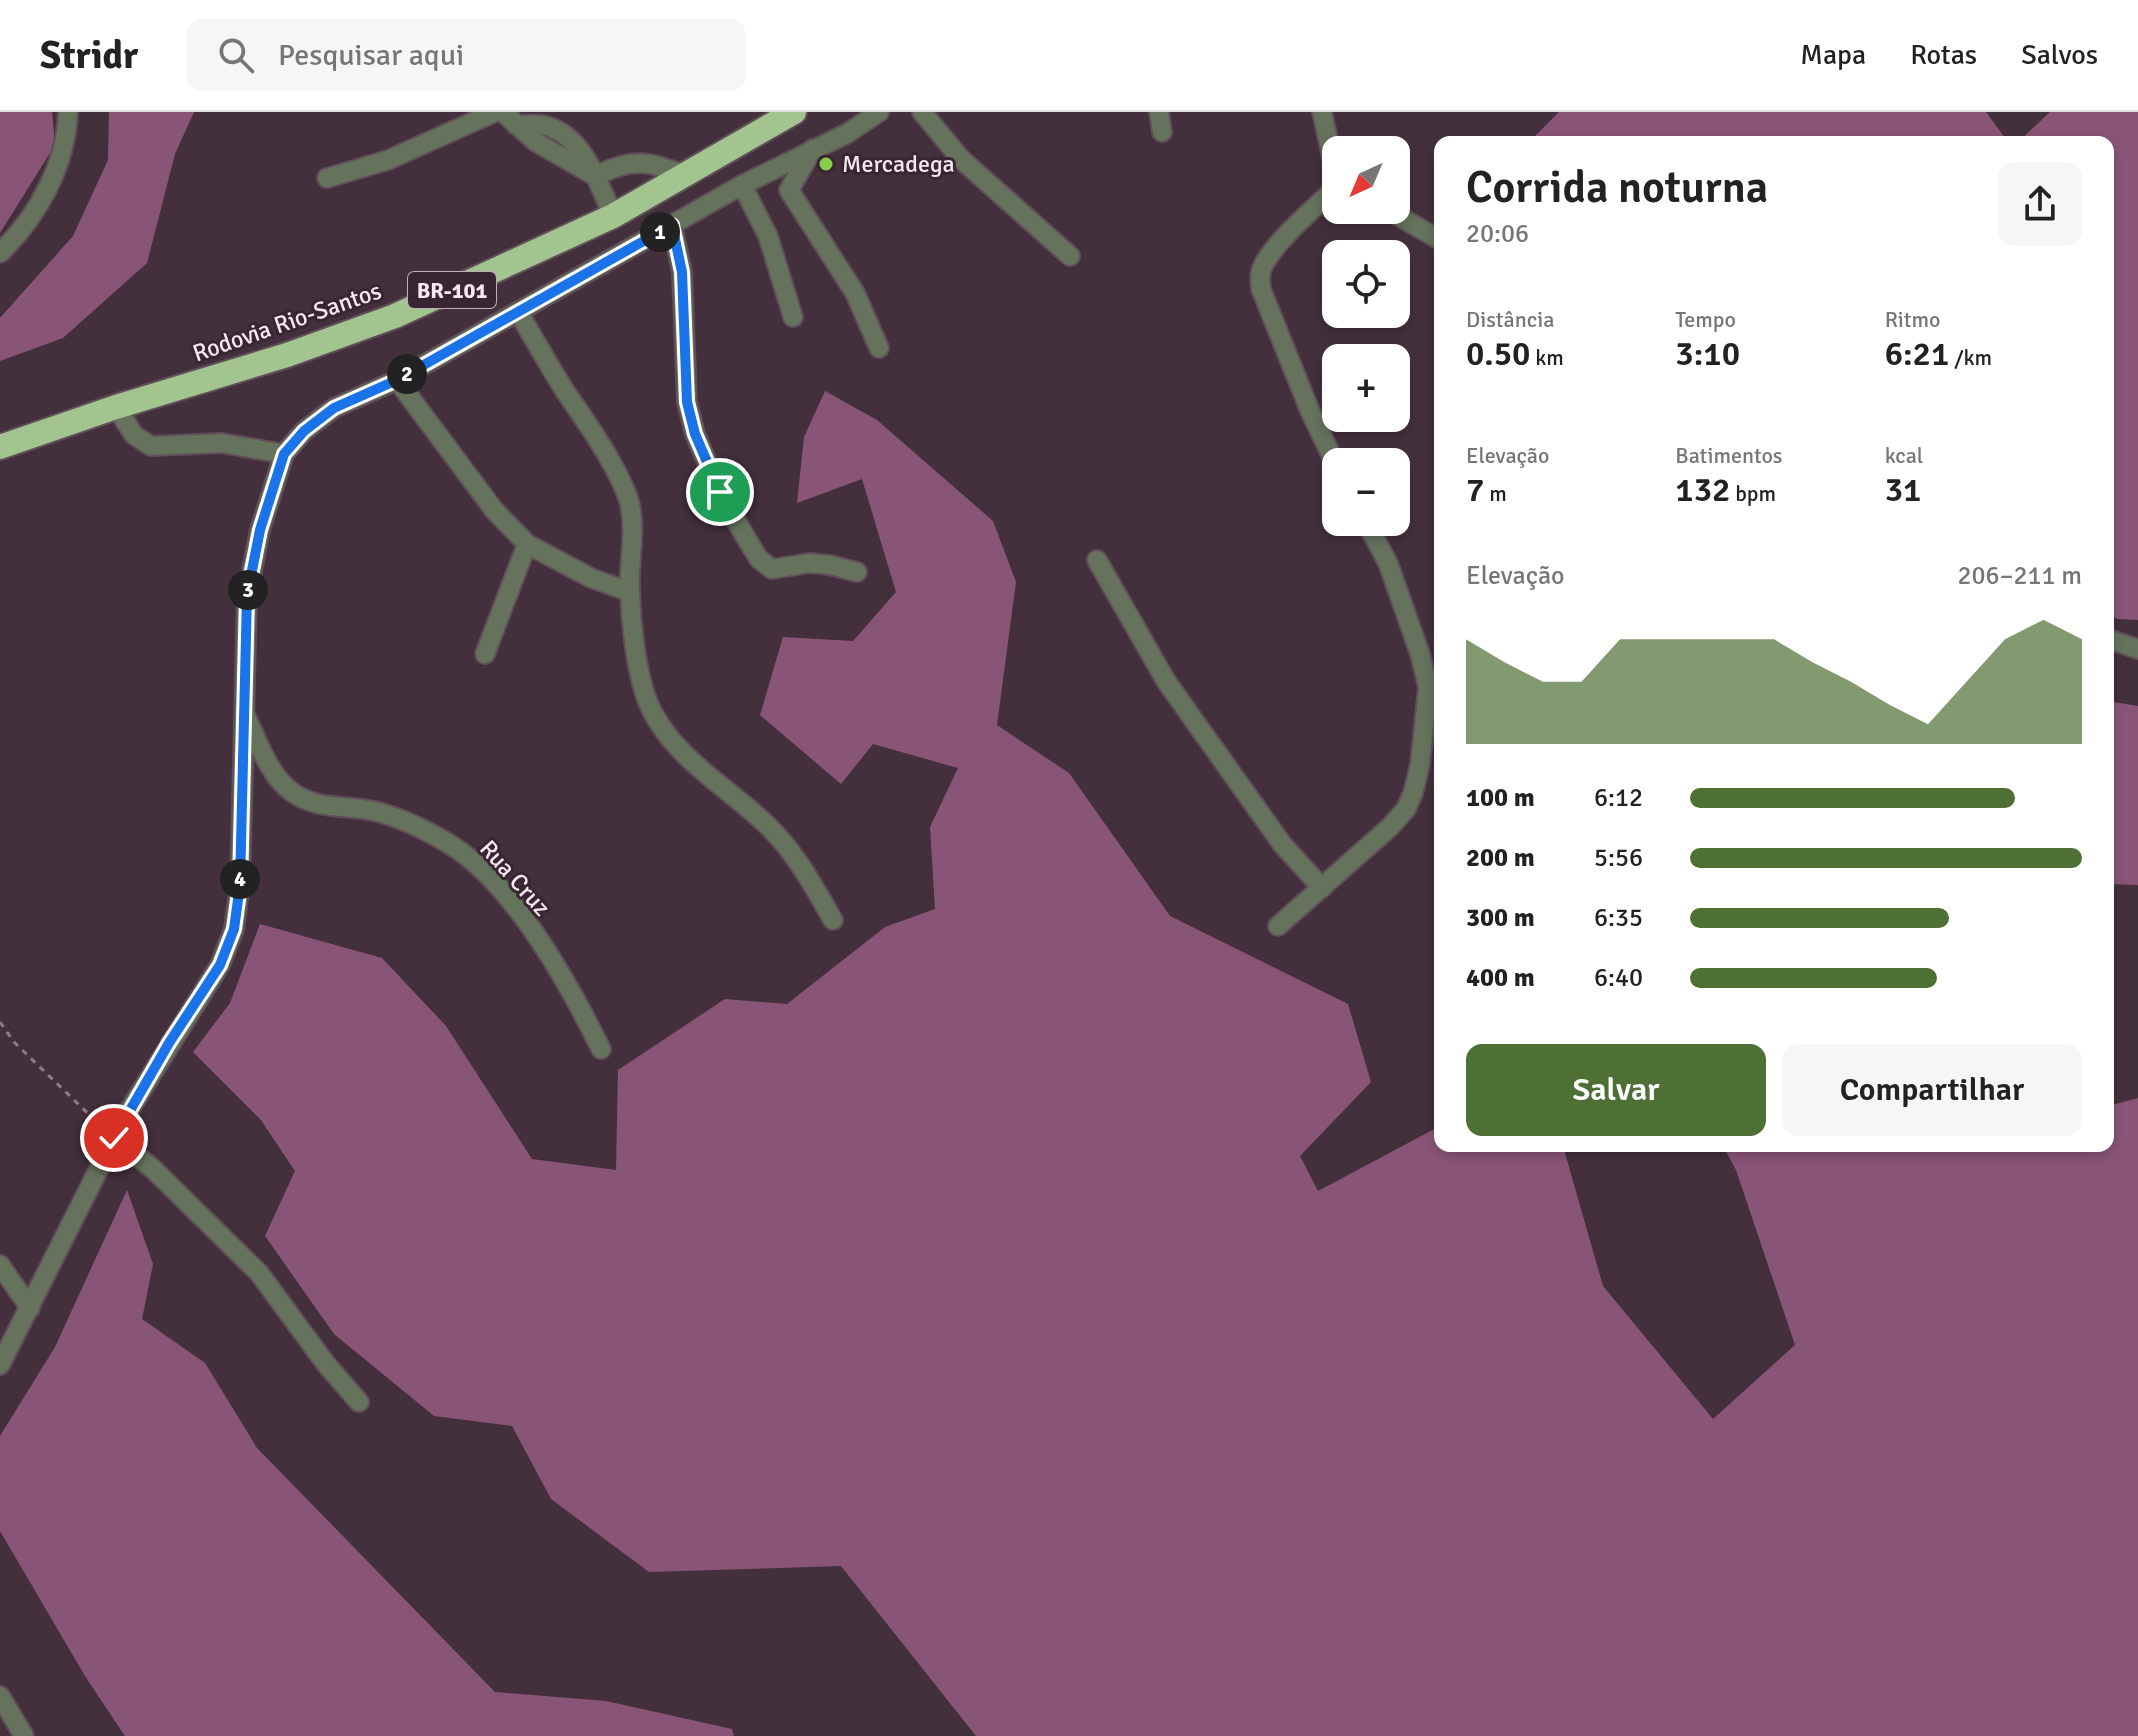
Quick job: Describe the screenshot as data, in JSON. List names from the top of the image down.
{
  "streets": {
    "highway": ["BR-101", "Rodovia Rio-Santos"],
    "street": ["Rua Cruz"]
  },
  "places": ["Mercadega"],
  "north": "bottom left",
  "page": {
    "header": "Stridr",
    "search": "Pesquisar aqui",
    "nav": ["Mapa", "Rotas", "Salvos"],
    "map_buttons": ["+", "−"],
    "heading": ["Corrida noturna", "20:06"],
    "pins": [
      "1",
      "2",
      "3",
      "4"
    ],
    "stats": [
      ["Distância", "0.50 km"],
      ["Tempo", "3:10"],
      ["Ritmo", "6:21 /km"],
      ["Elevação", "7 m"],
      ["Batimentos", "132 bpm"],
      ["kcal", "31"]
    ],
    "chart": ["Elevação", "206–211 m"],
    "list": [
      {
        "name": "100 m",
        "note": "6:12"
      },
      {
        "name": "200 m",
        "note": "5:56"
      },
      {
        "name": "300 m",
        "note": "6:35"
      },
      {
        "name": "400 m",
        "note": "6:40"
      }
    ],
    "buttons": ["Salvar", "Compartilhar"]
  }
}
